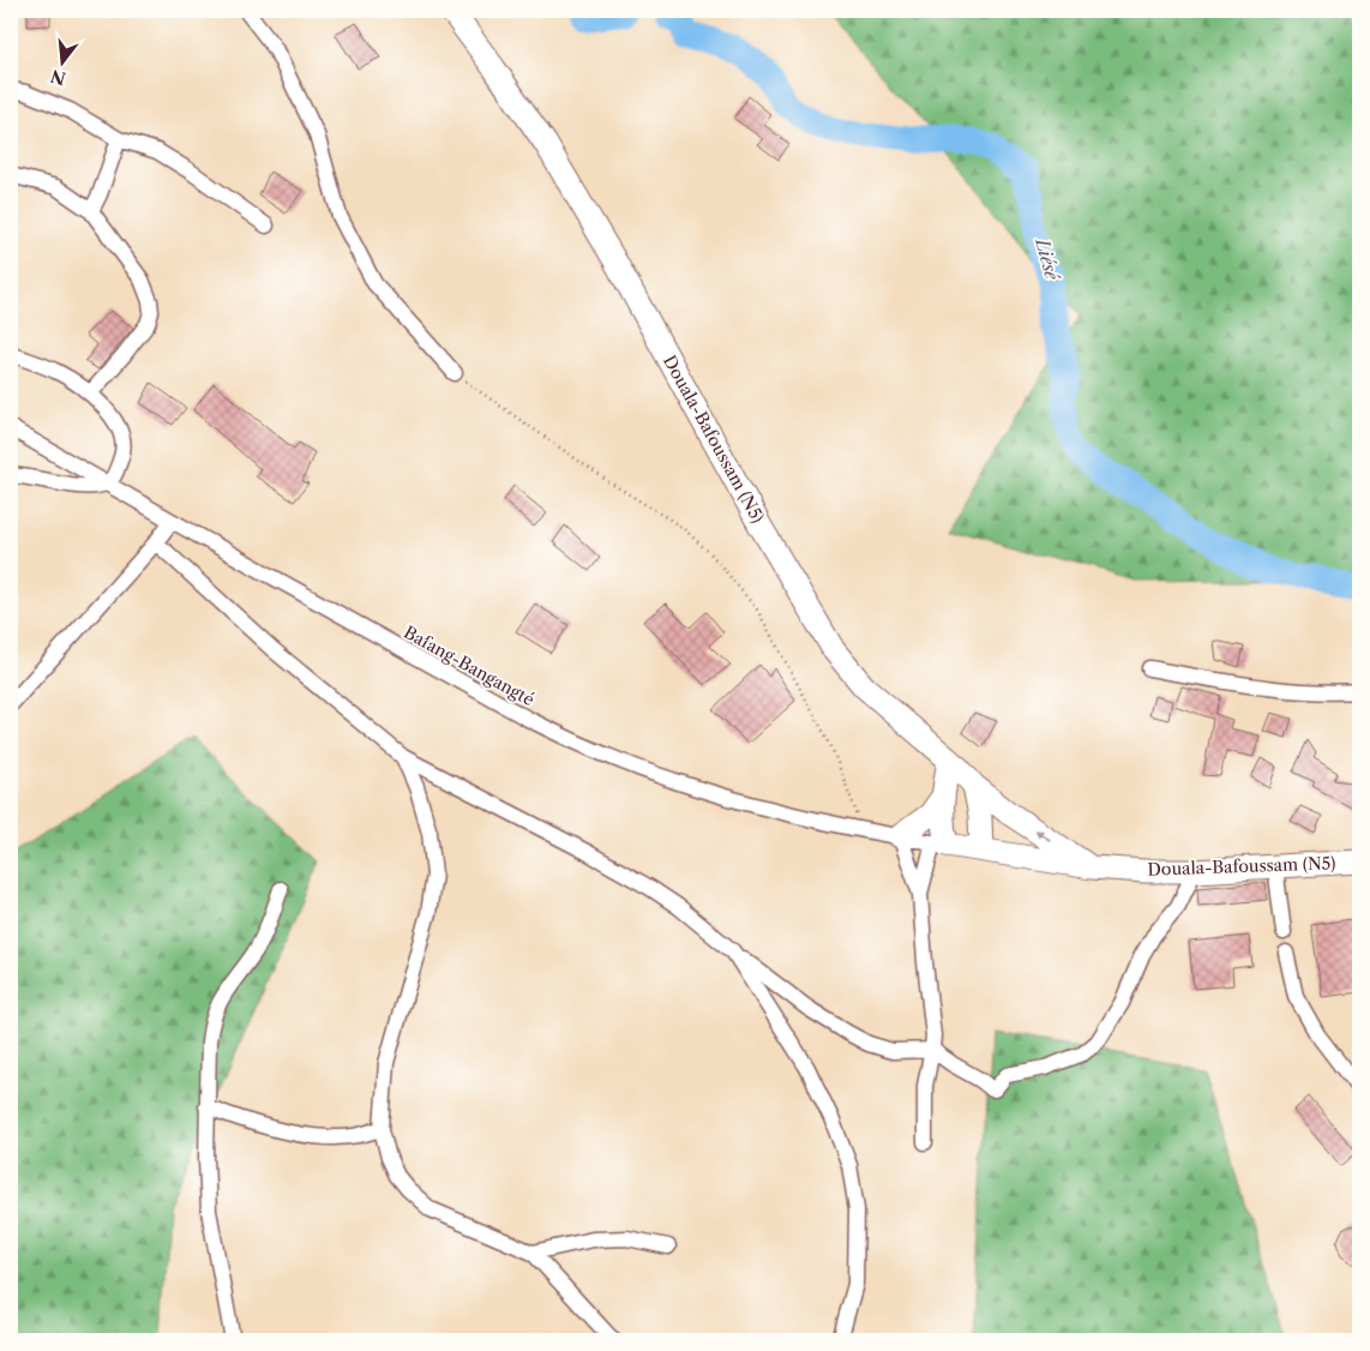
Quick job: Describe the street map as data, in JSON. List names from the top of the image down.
{
  "streets": {
    "highway": ["Douala-Bafoussam (N5)"],
    "street": ["Bafang-Bangangté"]
  },
  "crossings": [
    ["Douala-Bafoussam (N5)", "Bafang-Bangangté"]
  ],
  "water": ["Liésé"],
  "north": "bottom"
}
